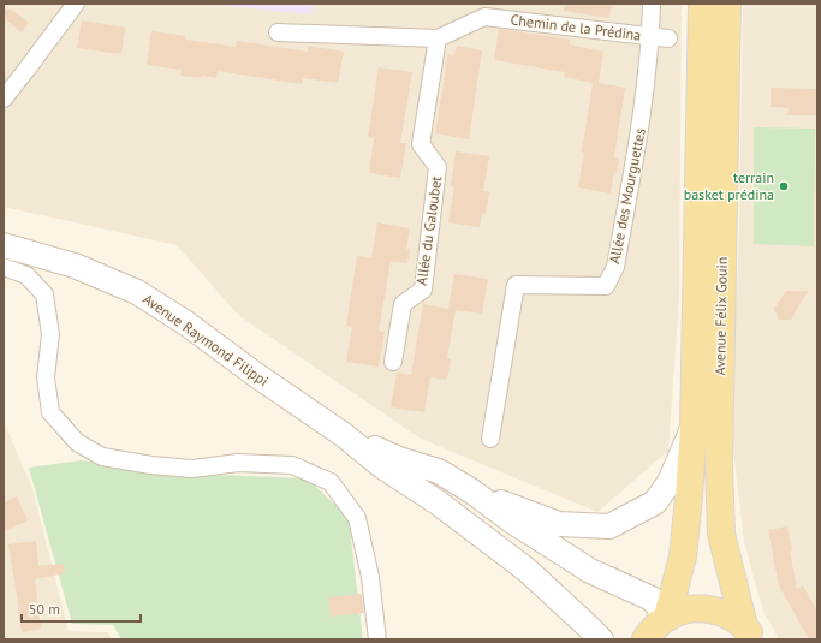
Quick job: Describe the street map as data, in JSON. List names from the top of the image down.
{
  "streets": {
    "main road": ["Avenue Félix Gouin", "Avenue Raymond Filippi"],
    "street": ["Chemin de la Prédina", "Allée des Mourguettes", "Allée du Galoubet"]
  },
  "crossings": [
    ["Chemin de la Prédina", "Allée des Mourguettes"],
    ["Avenue Félix Gouin", "Avenue Raymond Filippi"]
  ],
  "places": ["terrain basket prédina"],
  "scale_bar": "50 m"
}
